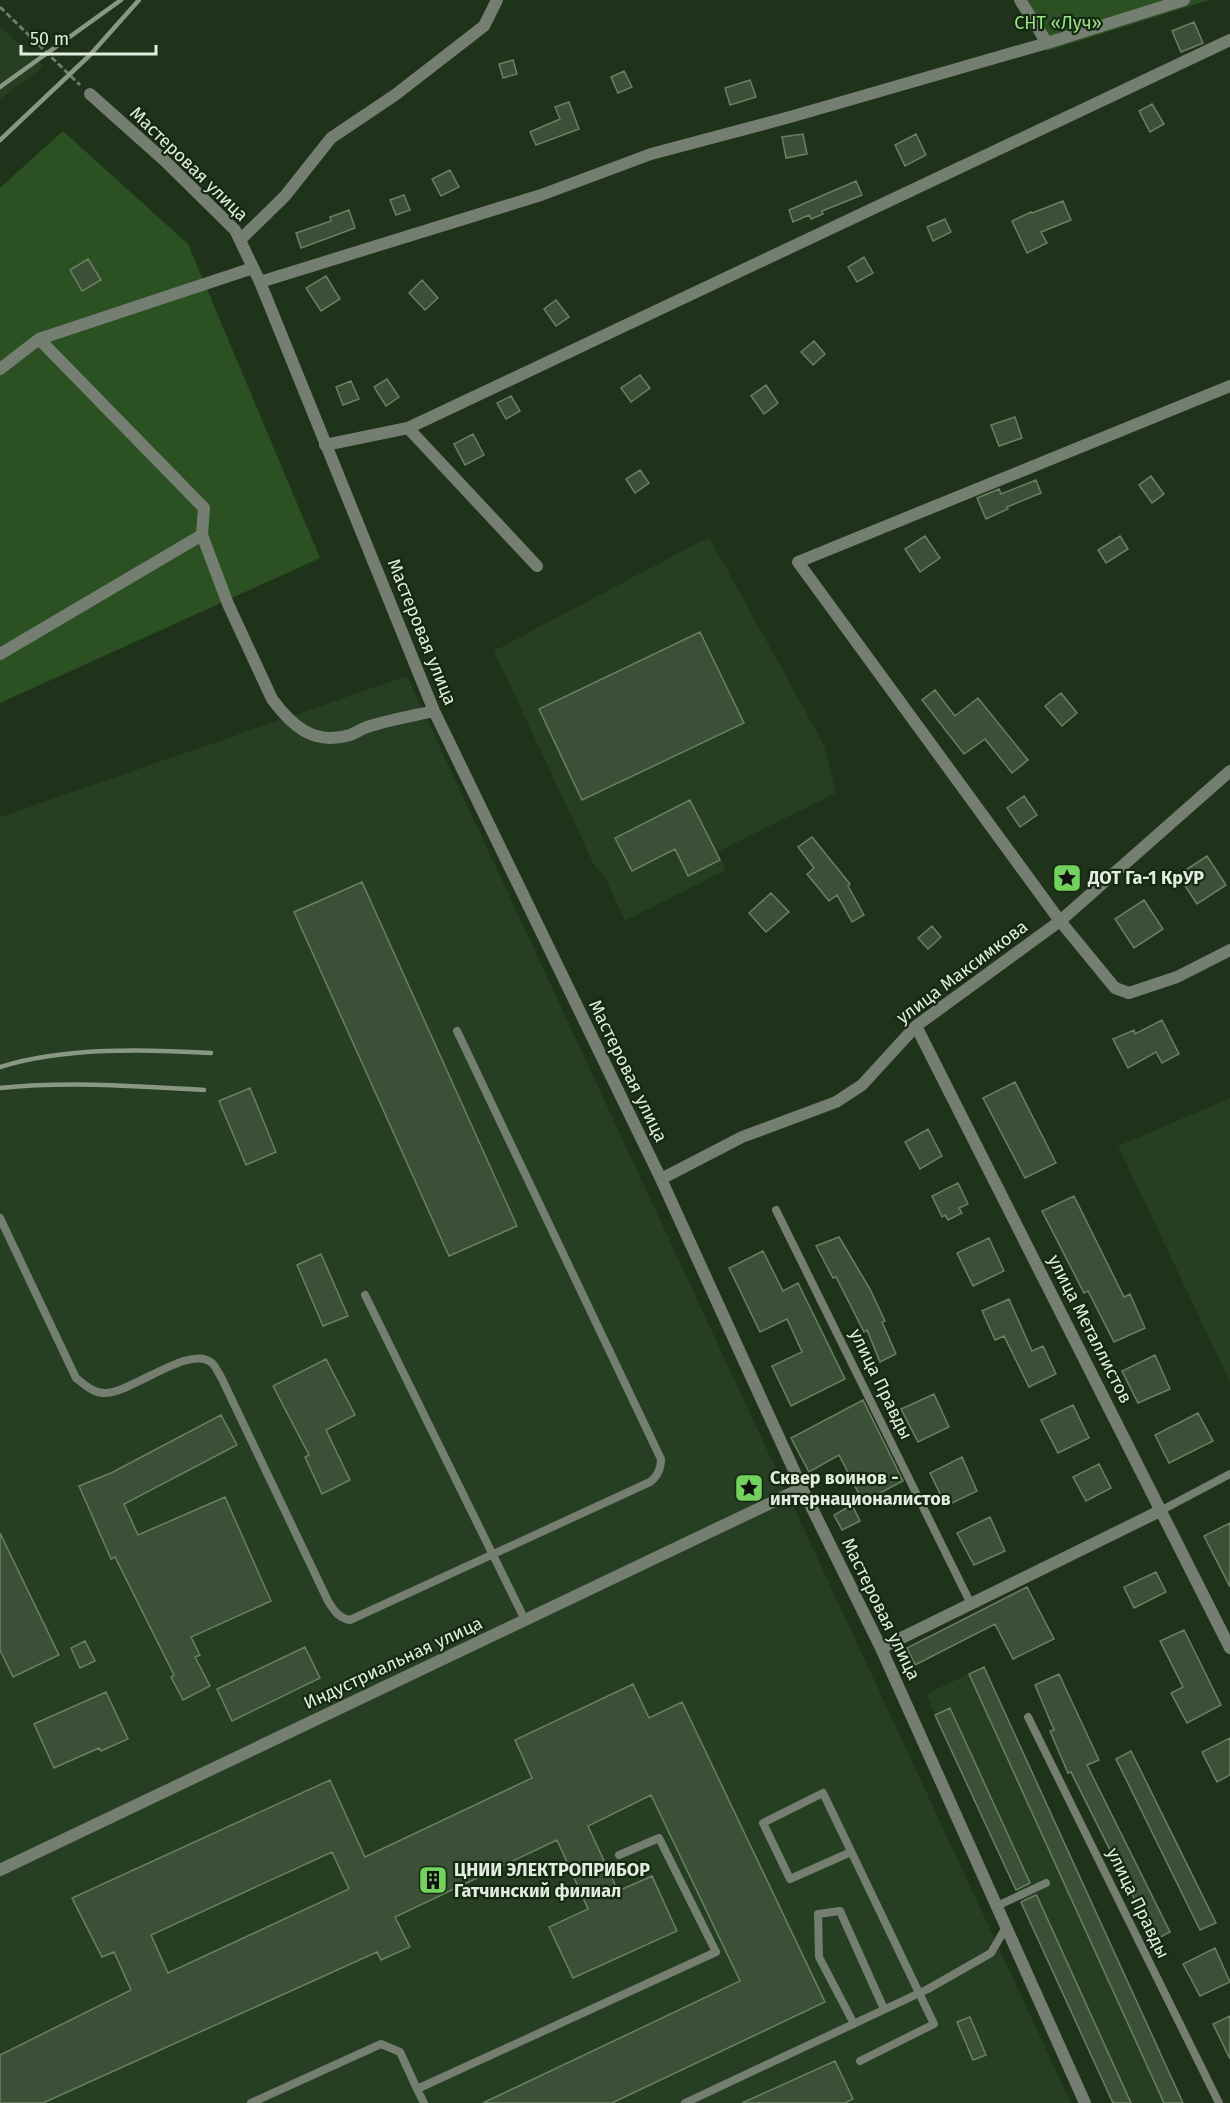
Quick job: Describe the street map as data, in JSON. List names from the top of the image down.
{
  "streets": {
    "street": [
      "Мастеровая улица",
      "улица Максимкова",
      "улица Металлистов",
      "Индустриальная улица"
    ],
    "lane": ["улица Правды"]
  },
  "crossings": [
    ["Мастеровая улица", "улица Максимкова"],
    ["Мастеровая улица", "Индустриальная улица"],
    ["улица Максимкова", "улица Металлистов"]
  ],
  "parks": ["СНТ «Луч»"],
  "places": {
    "place": ["ДОТ Га-1 КрУР", "Сквер воинов - интернационалистов"],
    "building": ["ЦНИИ ЭЛЕКТРОПРИБОР Гатчинский филиал"]
  },
  "scale_bar": "50 m"
}
